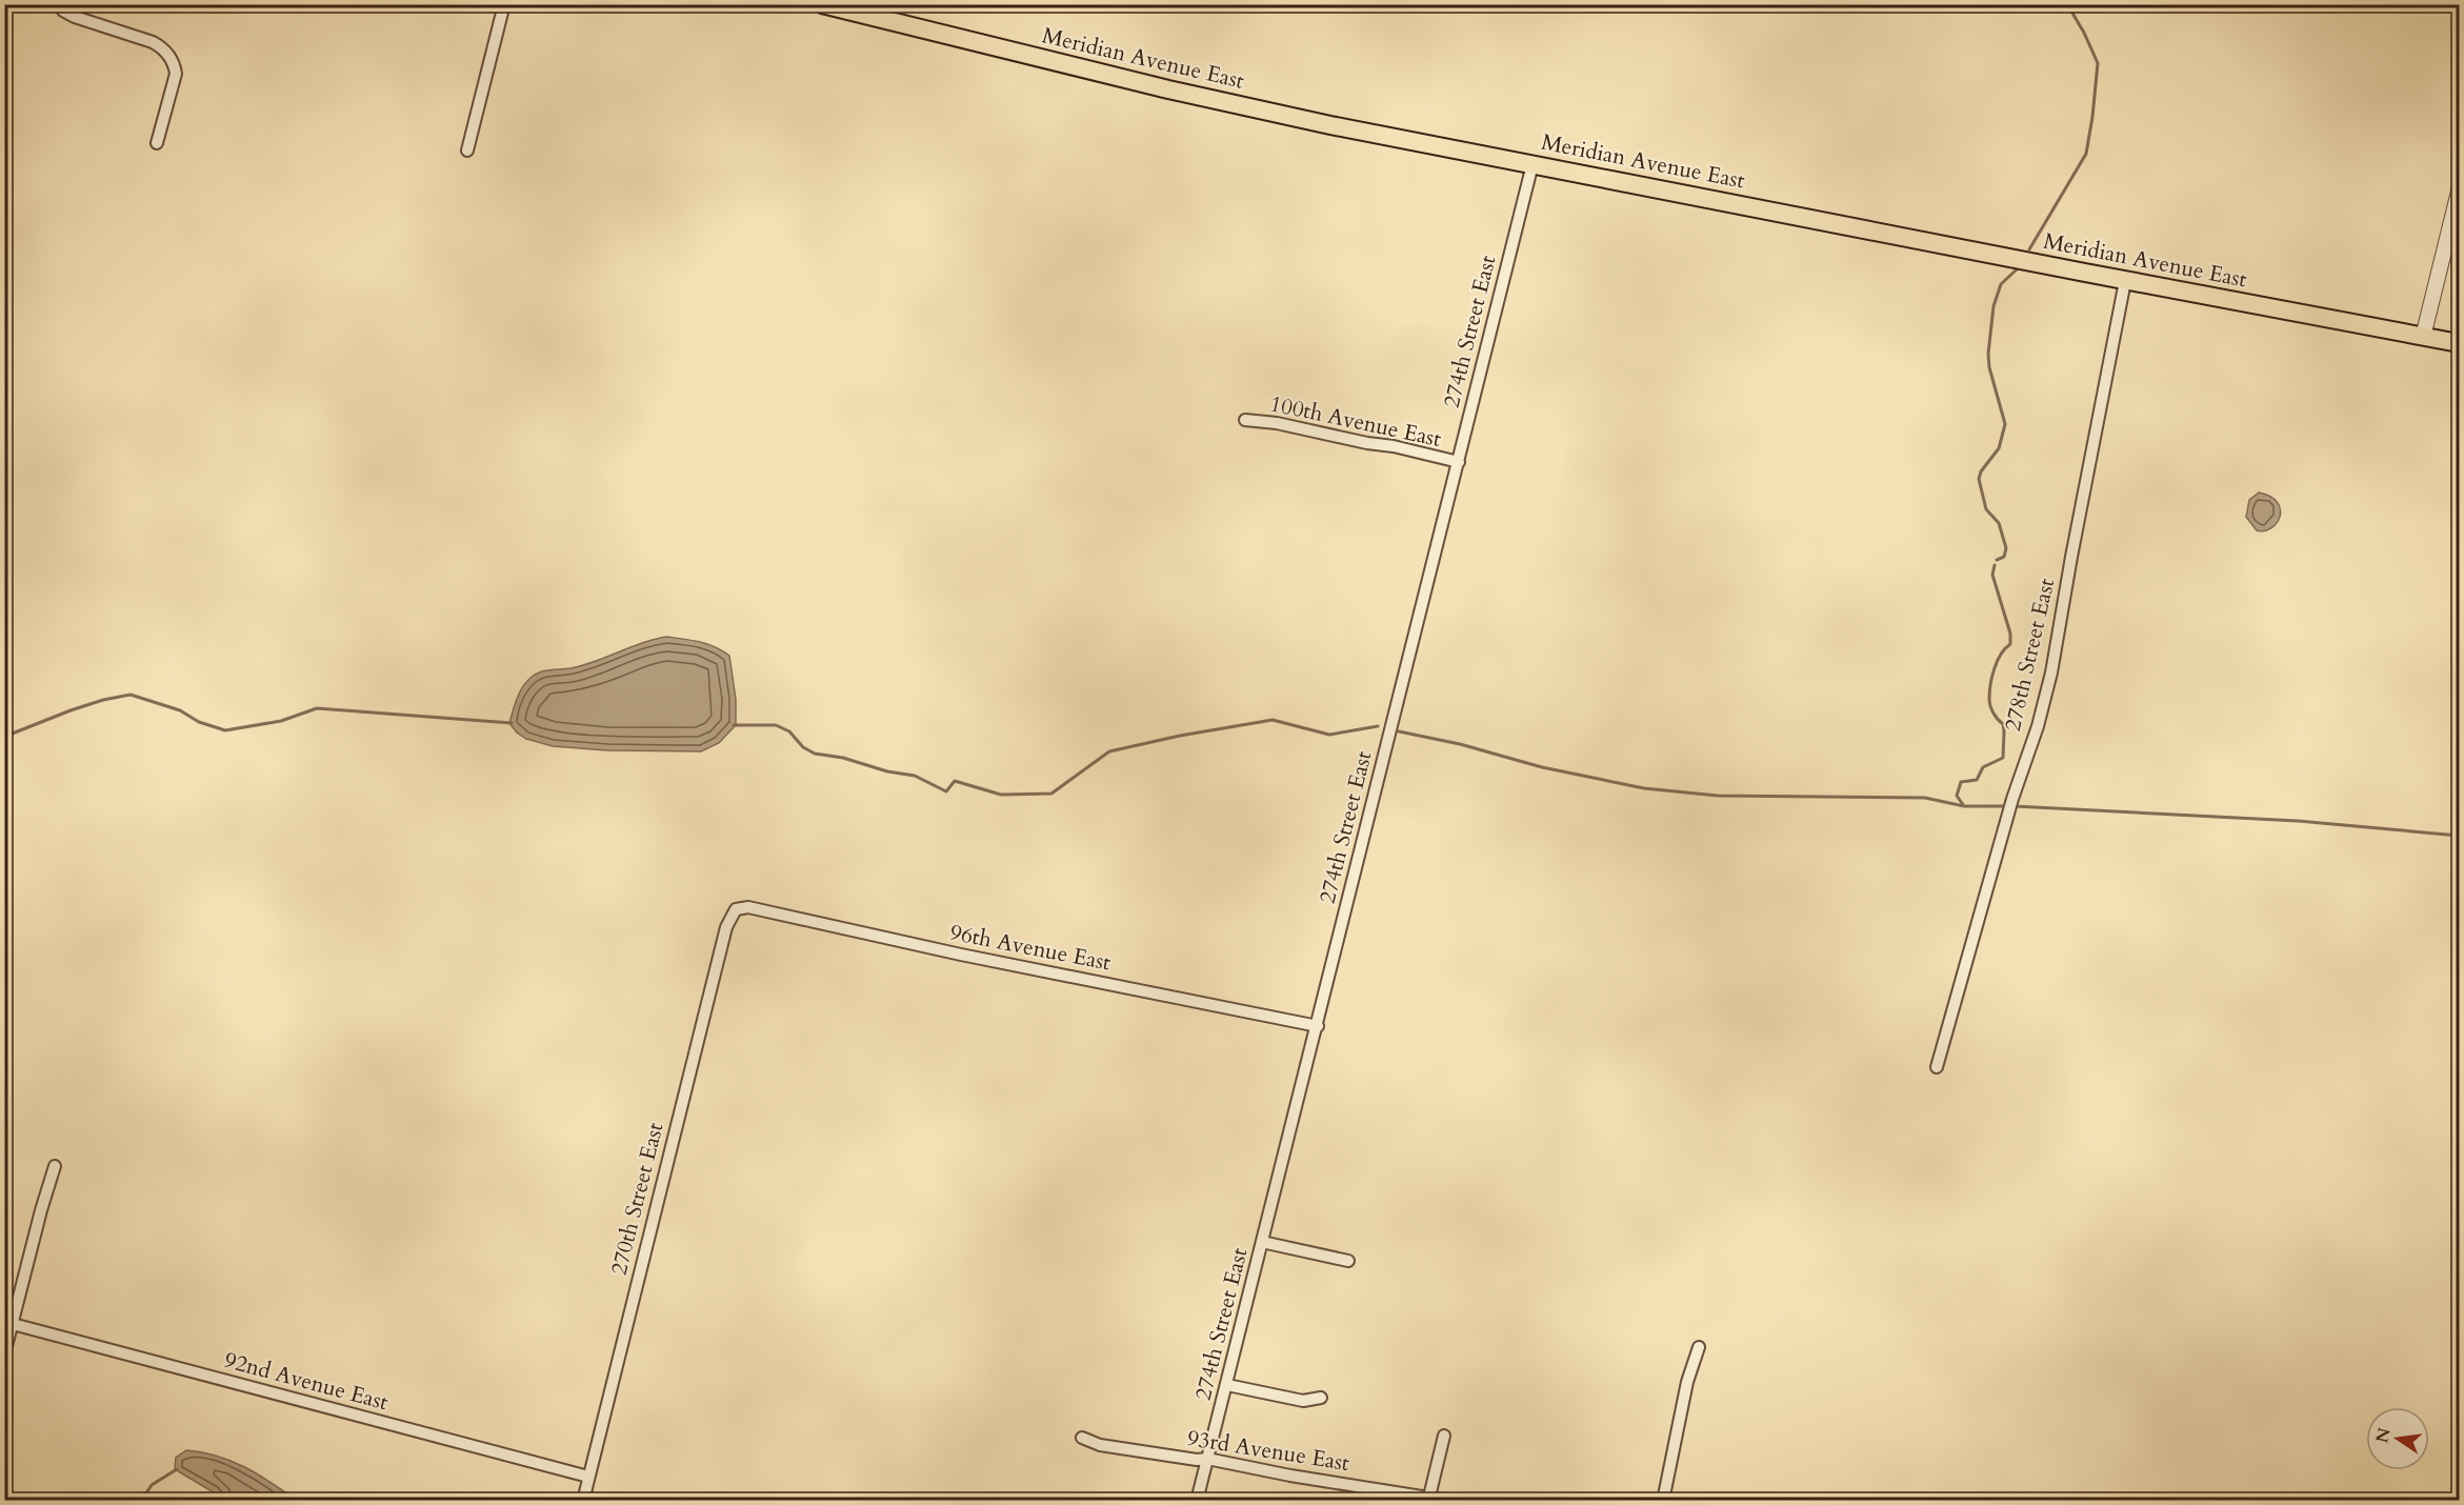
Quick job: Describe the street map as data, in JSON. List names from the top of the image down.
{
  "streets": {
    "main road": ["Meridian Avenue East"],
    "street": [
      "274th Street East",
      "100th Avenue East",
      "278th Street East",
      "96th Avenue East",
      "270th Street East",
      "92nd Avenue East",
      "93rd Avenue East"
    ]
  },
  "crossings": [
    ["Meridian Avenue East", "274th Street East"],
    ["Meridian Avenue East", "278th Street East"],
    ["274th Street East", "100th Avenue East"],
    ["274th Street East", "96th Avenue East"],
    ["274th Street East", "93rd Avenue East"],
    ["96th Avenue East", "270th Street East"],
    ["270th Street East", "92nd Avenue East"]
  ],
  "north": "left"
}
